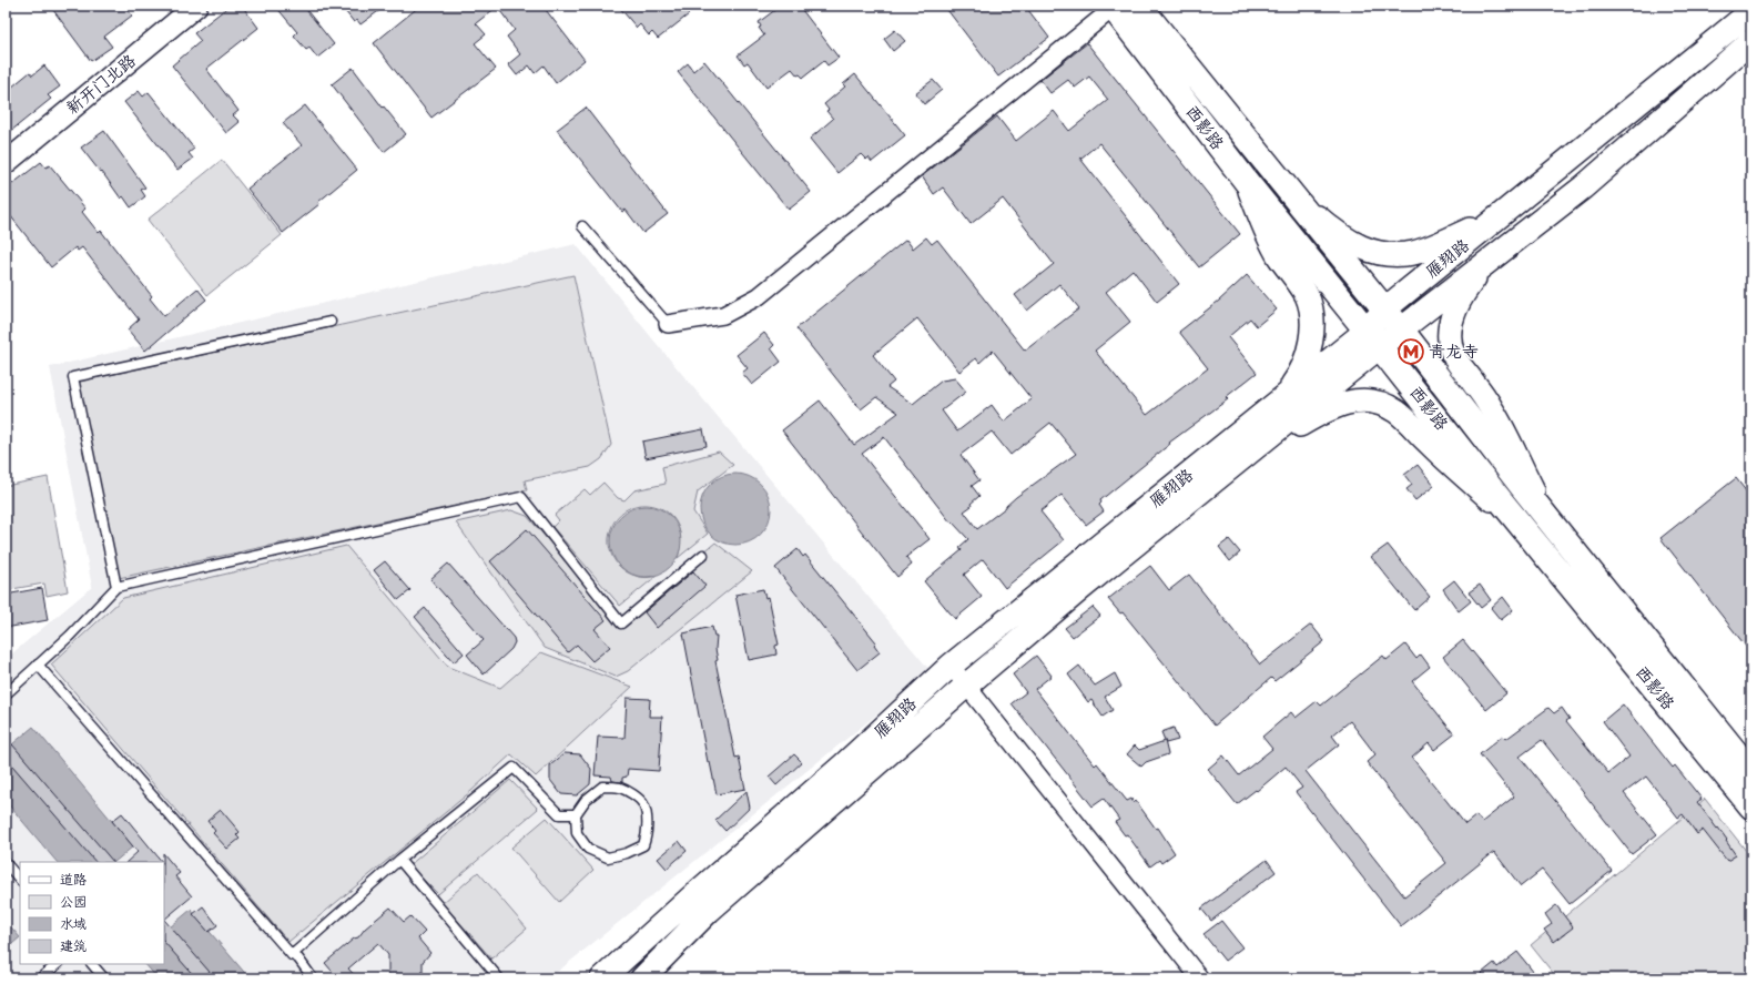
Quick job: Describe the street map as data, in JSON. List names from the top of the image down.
{
  "streets": {
    "main road": ["西影路", "雁翔路"],
    "street": ["新开门北路"]
  },
  "crossings": [
    ["西影路", "雁翔路"]
  ],
  "places": {
    "metro station": ["青龙寺"]
  },
  "legend": [
    "道路",
    "公园",
    "水域",
    "建筑"
  ]
}
